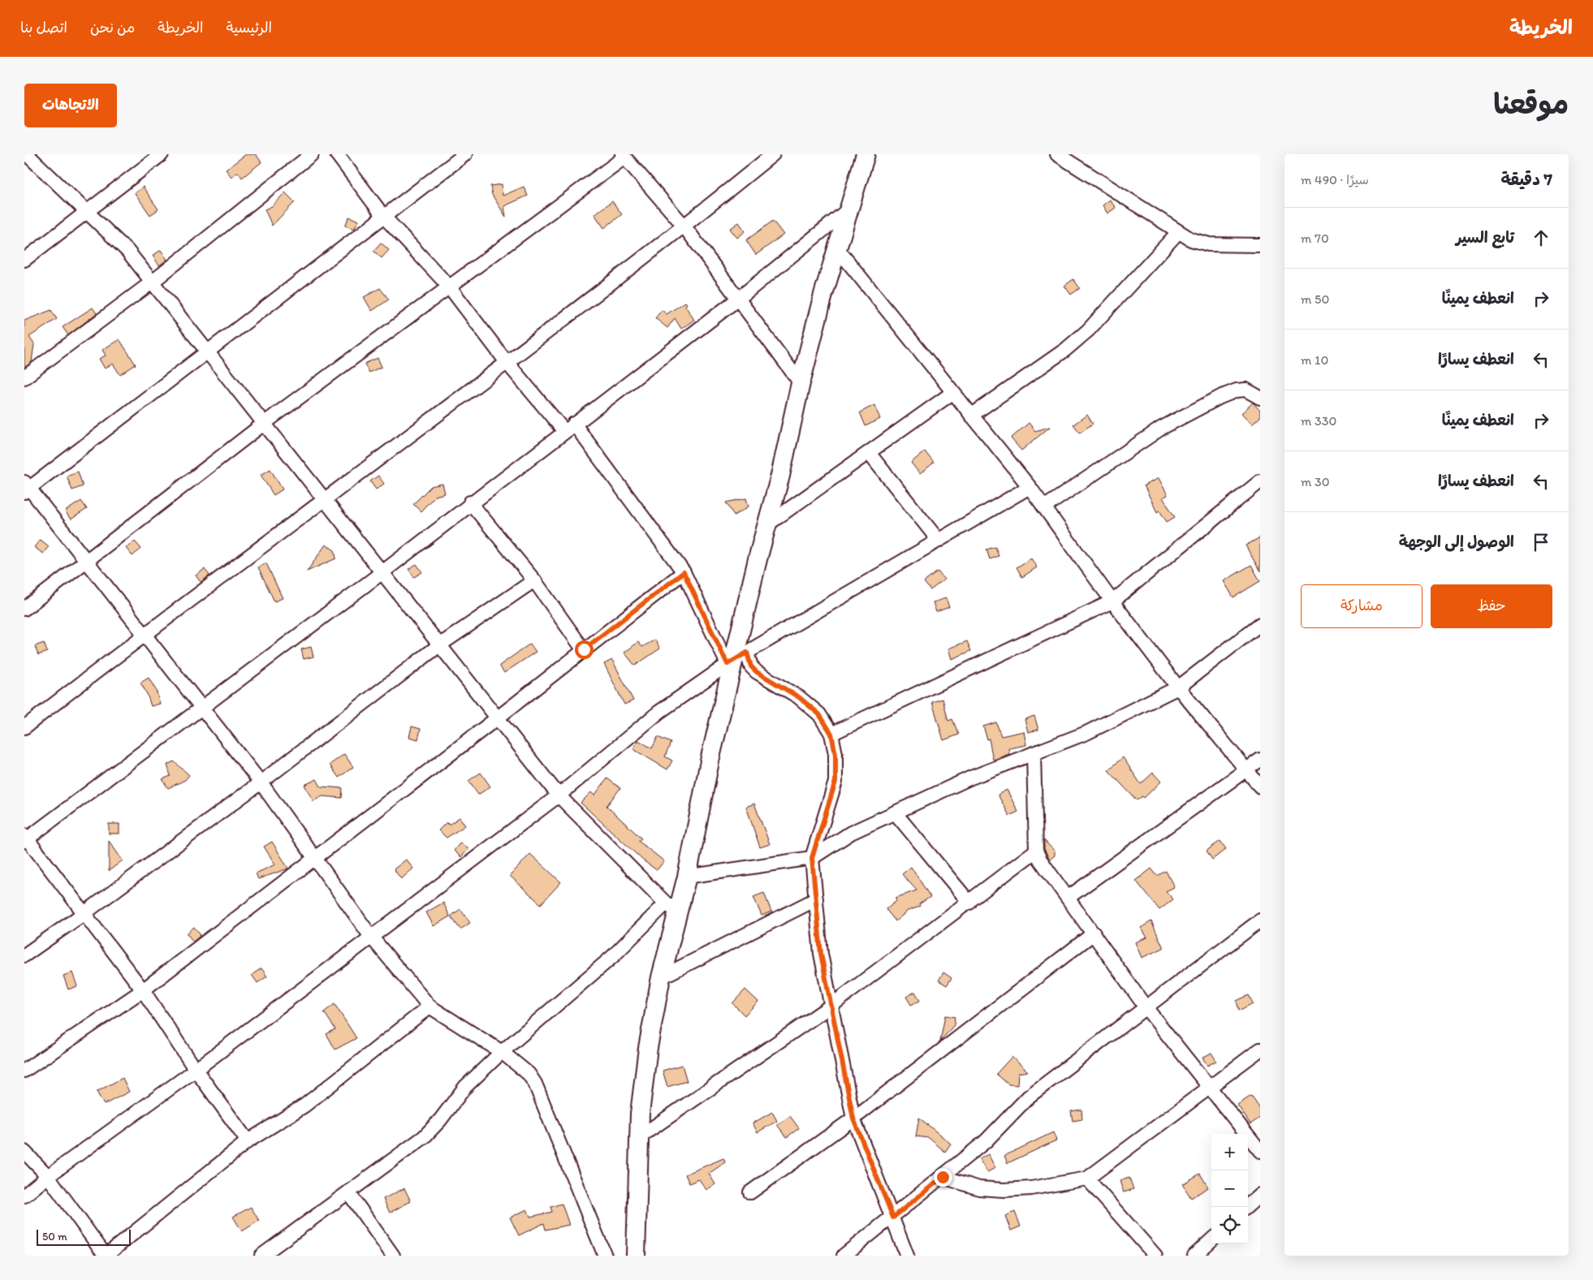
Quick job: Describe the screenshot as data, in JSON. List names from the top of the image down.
{
  "scale_bar": "50 m",
  "page": {
    "header": "الخريطة",
    "nav": [
      "الرئيسية",
      "الخريطة",
      "من نحن",
      "اتصل بنا"
    ],
    "title": "موقعنا",
    "buttons": [
      "الاتجاهات",
      ["حفظ", "مشاركة"]
    ],
    "heading": ["7 دقيقة", "سيرًا · 490 m"],
    "list": [
      ["تابع السير", "70 m"],
      ["انعطف يمينًا", "50 m"],
      ["انعطف يسارًا", "10 m"],
      ["انعطف يمينًا", "330 m"],
      ["انعطف يسارًا", "30 m"],
      "الوصول إلى الوجهة"
    ],
    "map_buttons": ["+", "−"],
    "scale": "50 m"
  }
}
